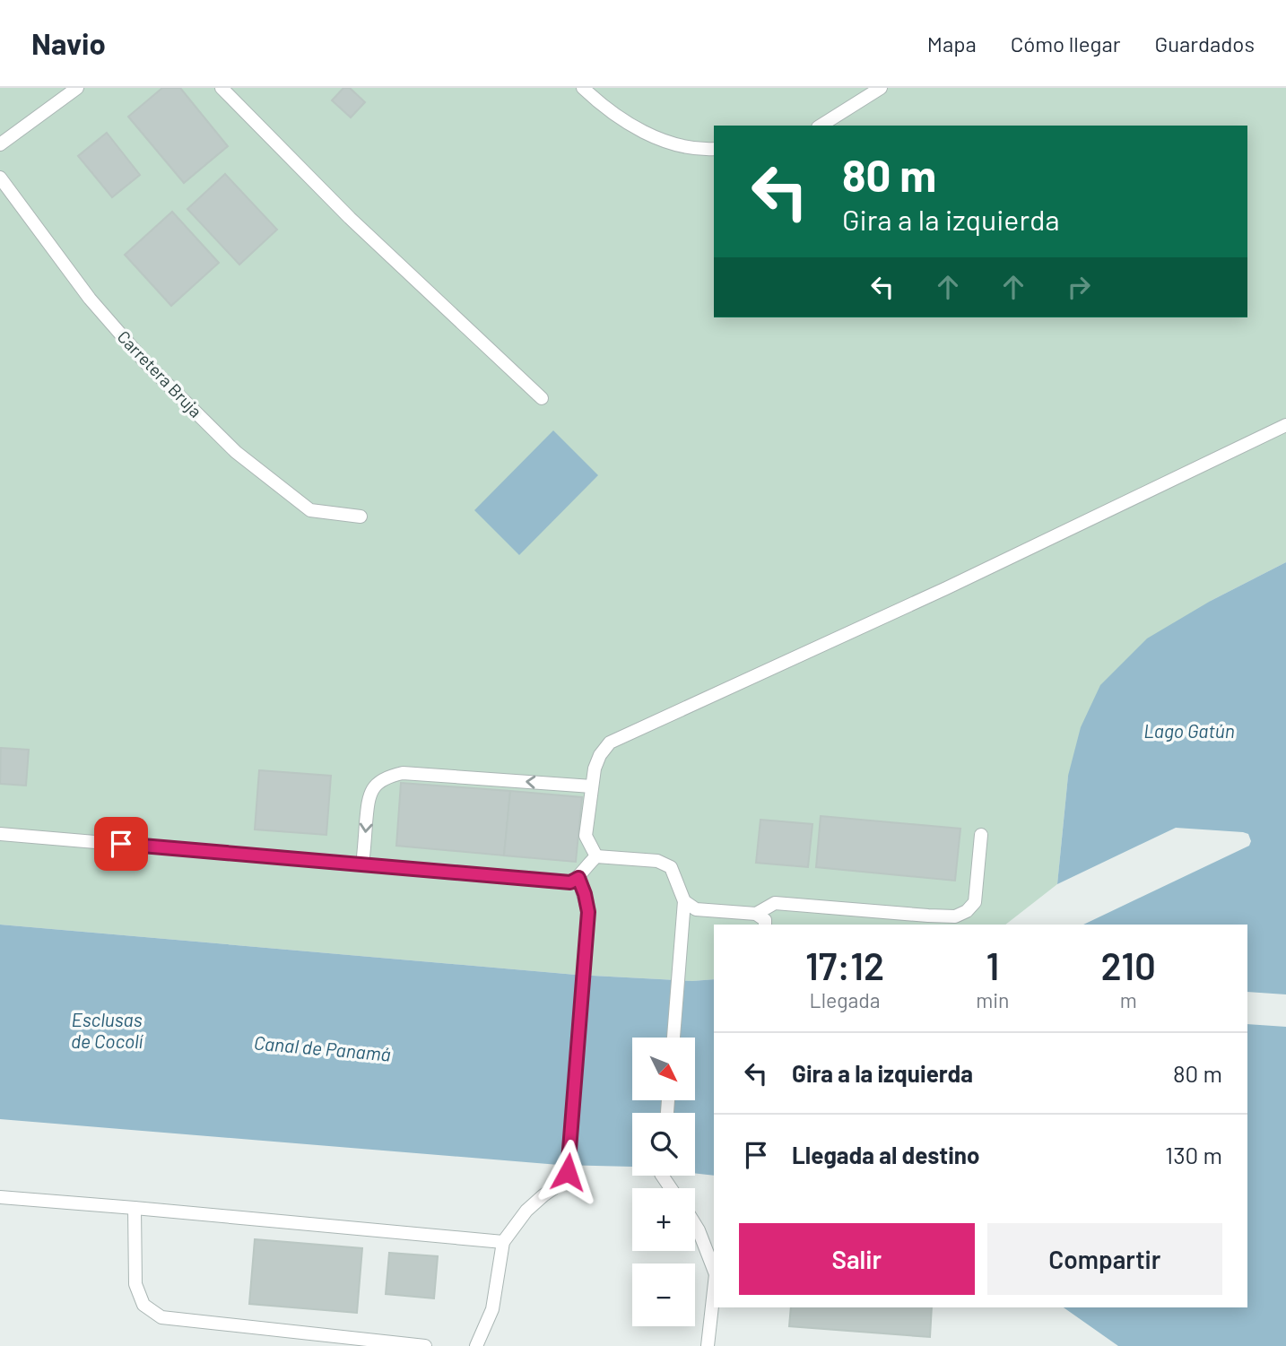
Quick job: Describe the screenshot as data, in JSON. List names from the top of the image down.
{
  "streets": {
    "lane": ["Carretera Bruja"]
  },
  "water": ["Lago Gatún", "Esclusas de Cocolí", "Canal de Panamá"],
  "north": "bottom right",
  "page": {
    "header": "Navio",
    "nav": ["Mapa", "Cómo llegar", "Guardados"],
    "turn": ["80 m", "Gira a la izquierda"],
    "eta": [
      "17:12",
      "Llegada",
      "1",
      "min",
      "210",
      "m"
    ],
    "list": [
      {
        "name": "Gira a la izquierda",
        "value": "80 m"
      },
      {
        "name": "Llegada al destino",
        "value": "130 m"
      }
    ],
    "map_buttons": ["+", "−"],
    "buttons": ["Salir", "Compartir"]
  }
}
